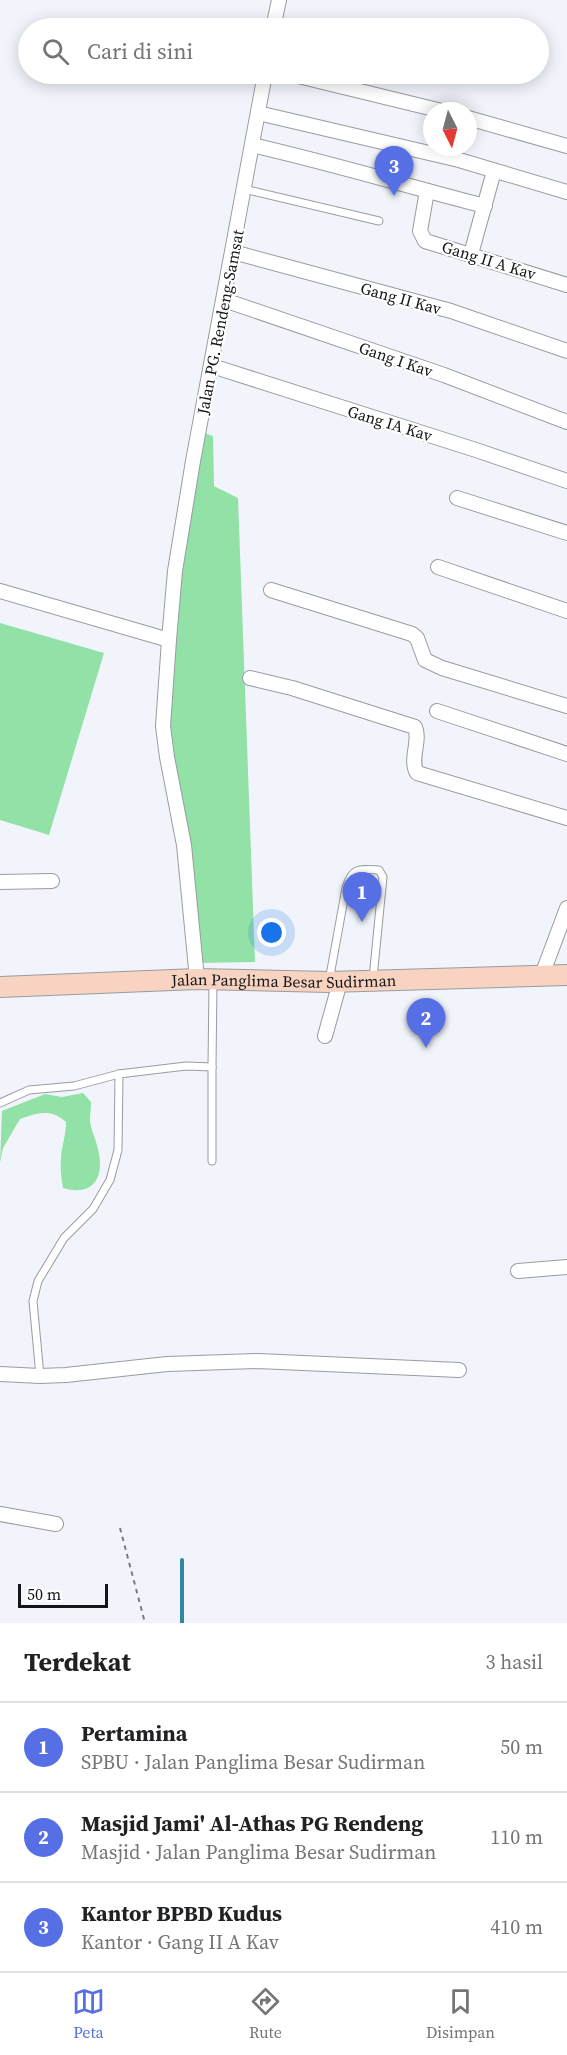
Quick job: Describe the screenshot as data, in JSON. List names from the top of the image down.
{
  "streets": {
    "main road": ["Jalan Panglima Besar Sudirman"],
    "street": [
      "Gang II A Kav",
      "Gang II Kav",
      "Jalan PG. Rendeng-Samsat",
      "Gang I Kav",
      "Gang IA Kav"
    ]
  },
  "crossings": [
    ["Gang II Kav", "Jalan PG. Rendeng-Samsat"],
    ["Jalan PG. Rendeng-Samsat", "Gang I Kav"],
    ["Jalan PG. Rendeng-Samsat", "Gang IA Kav"],
    ["Jalan PG. Rendeng-Samsat", "Jalan Panglima Besar Sudirman"]
  ],
  "scale_bar": "50 m",
  "north": "bottom",
  "page": {
    "search": "Cari di sini",
    "pins": ["3", "1", "2"],
    "scale": "50 m",
    "heading": ["Terdekat", "3 hasil"],
    "list": [
      {
        "mark": "1",
        "name": "Pertamina",
        "note": "SPBU · Jalan Panglima Besar Sudirman",
        "value": "50 m"
      },
      {
        "mark": "2",
        "name": "Masjid Jami' Al-Athas PG Rendeng",
        "note": "Masjid · Jalan Panglima Besar Sudirman",
        "value": "110 m"
      },
      {
        "mark": "3",
        "name": "Kantor BPBD Kudus",
        "note": "Kantor · Gang II A Kav",
        "value": "410 m"
      }
    ],
    "nav": ["Peta", "Rute", "Disimpan"]
  }
}
